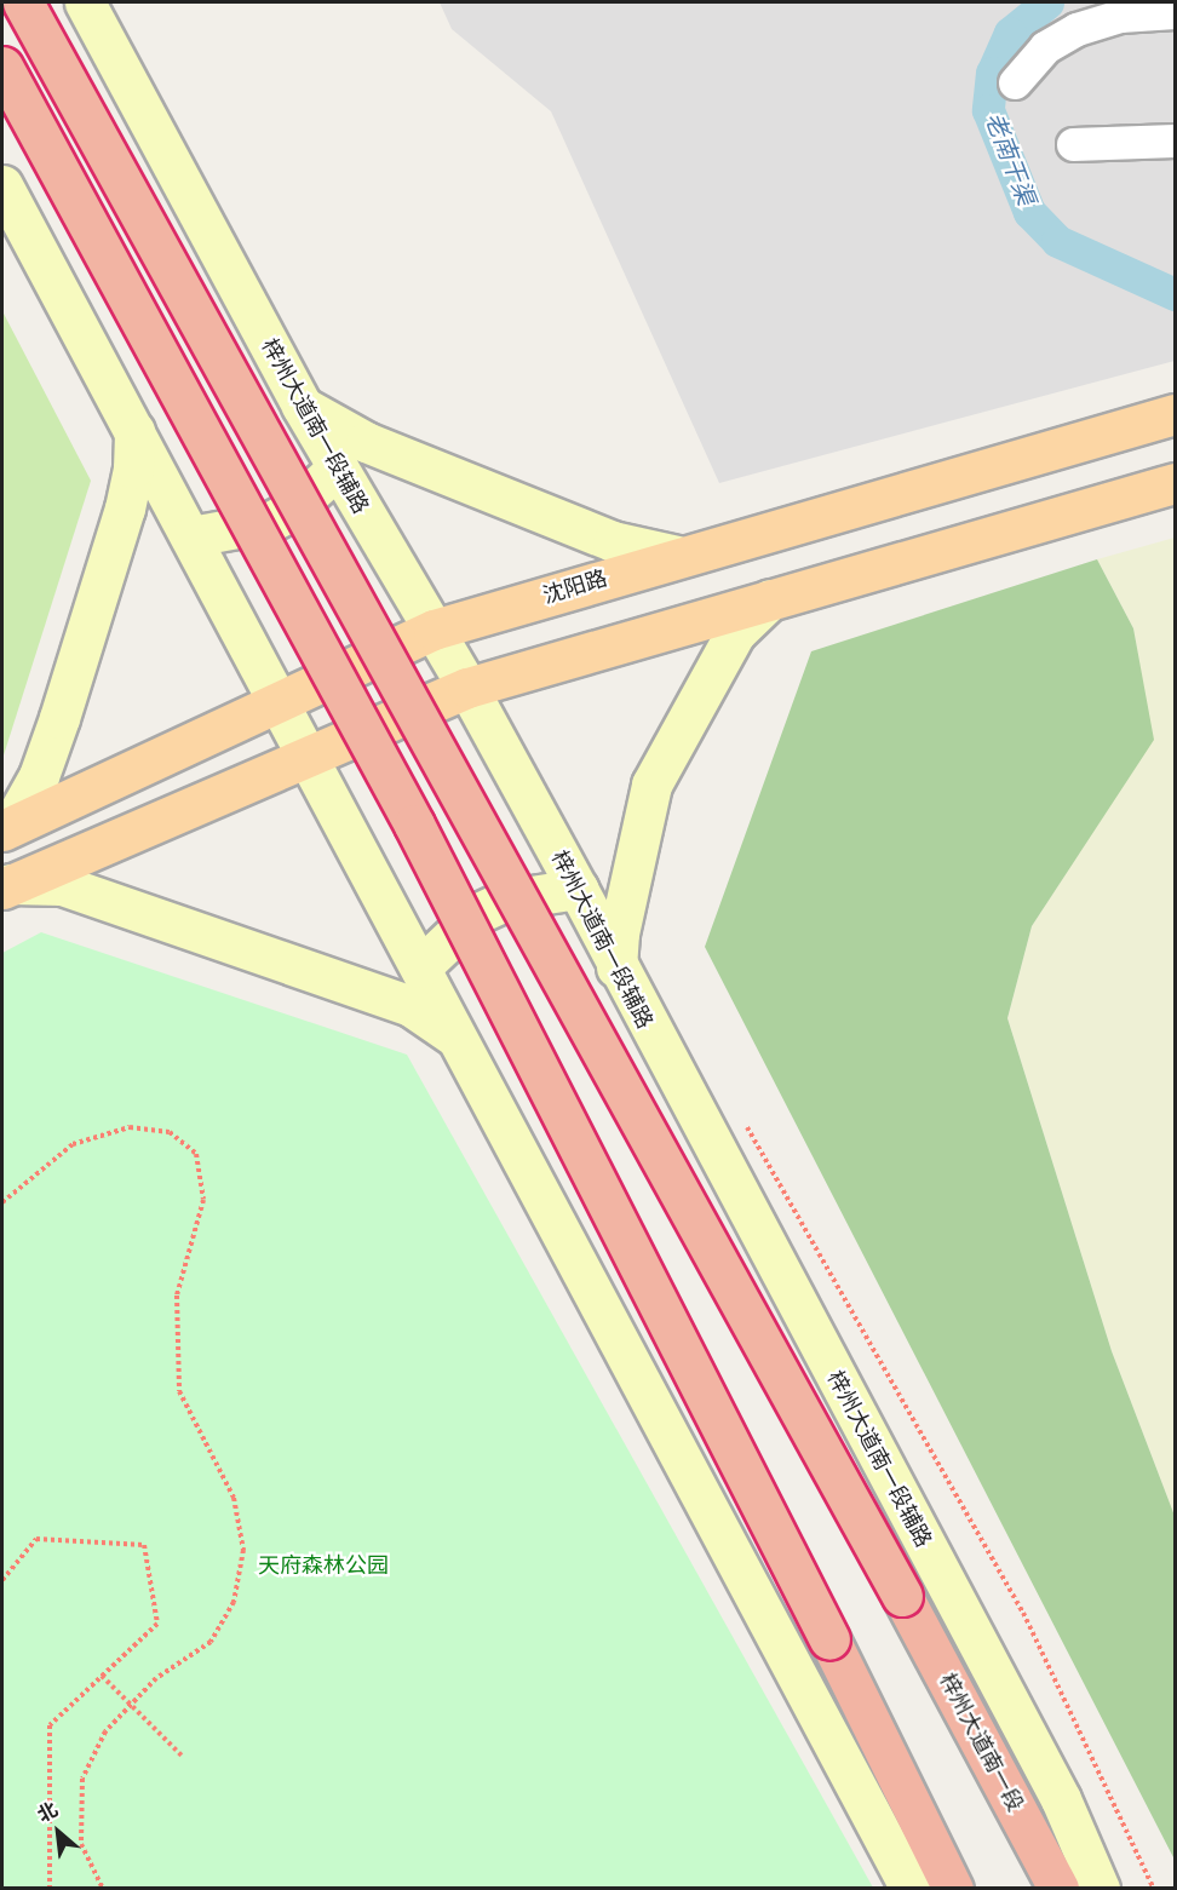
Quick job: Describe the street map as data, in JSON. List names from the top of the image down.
{
  "streets": {
    "highway": ["梓州大道南一段"],
    "main road": ["梓州大道南一段辅路", "沈阳路"]
  },
  "crossings": [
    ["梓州大道南一段辅路", "沈阳路"]
  ],
  "water": ["老南干渠"],
  "parks": ["天府森林公园"],
  "north": "top left"
}
